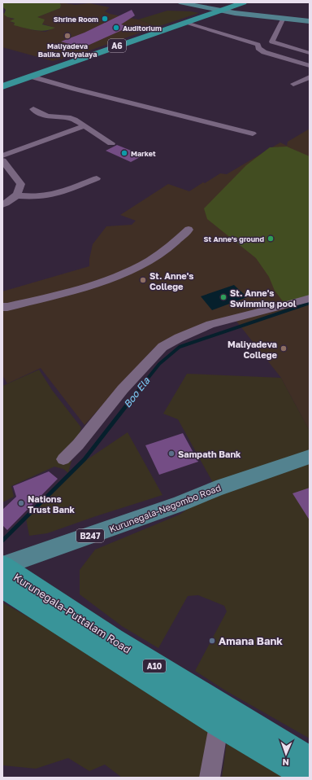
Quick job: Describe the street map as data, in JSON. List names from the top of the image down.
{
  "streets": {
    "highway": ["A6", "Kurunegala-Puttalam Road", "A10"],
    "main road": ["Kurunegala-Negombo Road", "B247"]
  },
  "crossings": [
    ["Kurunegala-Negombo Road", "Kurunegala-Puttalam Road"]
  ],
  "water": ["Boo Ela"],
  "places": [
    "Shrine Room",
    "Auditorium",
    "Maliyadeva Balika Vidyalaya",
    "Market",
    "St Anne's ground",
    "St. Anne's College",
    "St. Anne's Swimming pool",
    "Maliyadeva College",
    "Sampath Bank",
    "Nations Trust Bank",
    "Amana Bank"
  ],
  "north": "bottom"
}
